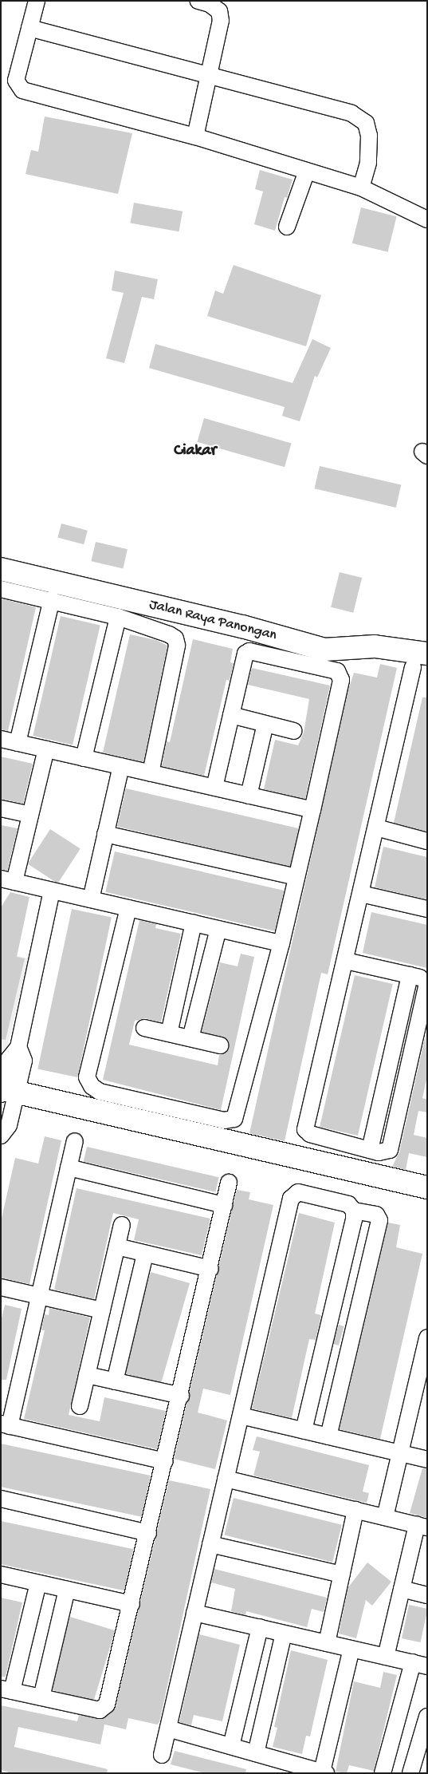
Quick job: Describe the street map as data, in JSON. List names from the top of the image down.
{
  "streets": {
    "street": ["Jalan Raya Panongan"]
  },
  "districts": ["Ciakar"]
}
